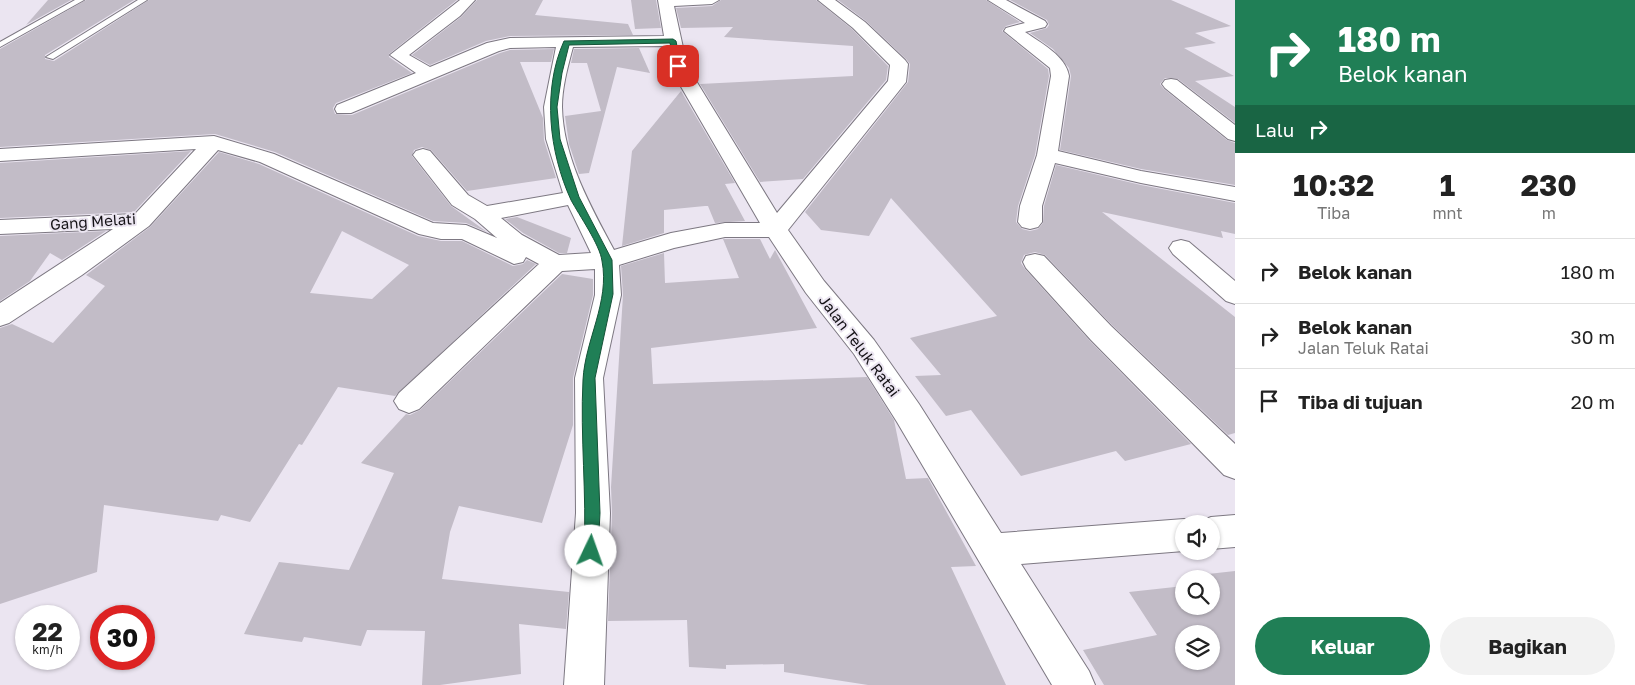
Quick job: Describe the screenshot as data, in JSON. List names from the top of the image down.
{
  "streets": {
    "street": ["Gang Melati", "Jalan Teluk Ratai"]
  },
  "page": {
    "turn": ["180 m", "Belok kanan"],
    "then": "Lalu",
    "eta": [
      "10:32",
      "Tiba",
      "1",
      "mnt",
      "230",
      "m"
    ],
    "list": [
      {
        "name": "Belok kanan",
        "value": "180 m"
      },
      {
        "name": "Belok kanan",
        "note": "Jalan Teluk Ratai",
        "value": "30 m"
      },
      {
        "name": "Tiba di tujuan",
        "value": "20 m"
      }
    ],
    "speed": "22 km/h",
    "limit": "30",
    "buttons": ["Keluar", "Bagikan"]
  }
}
